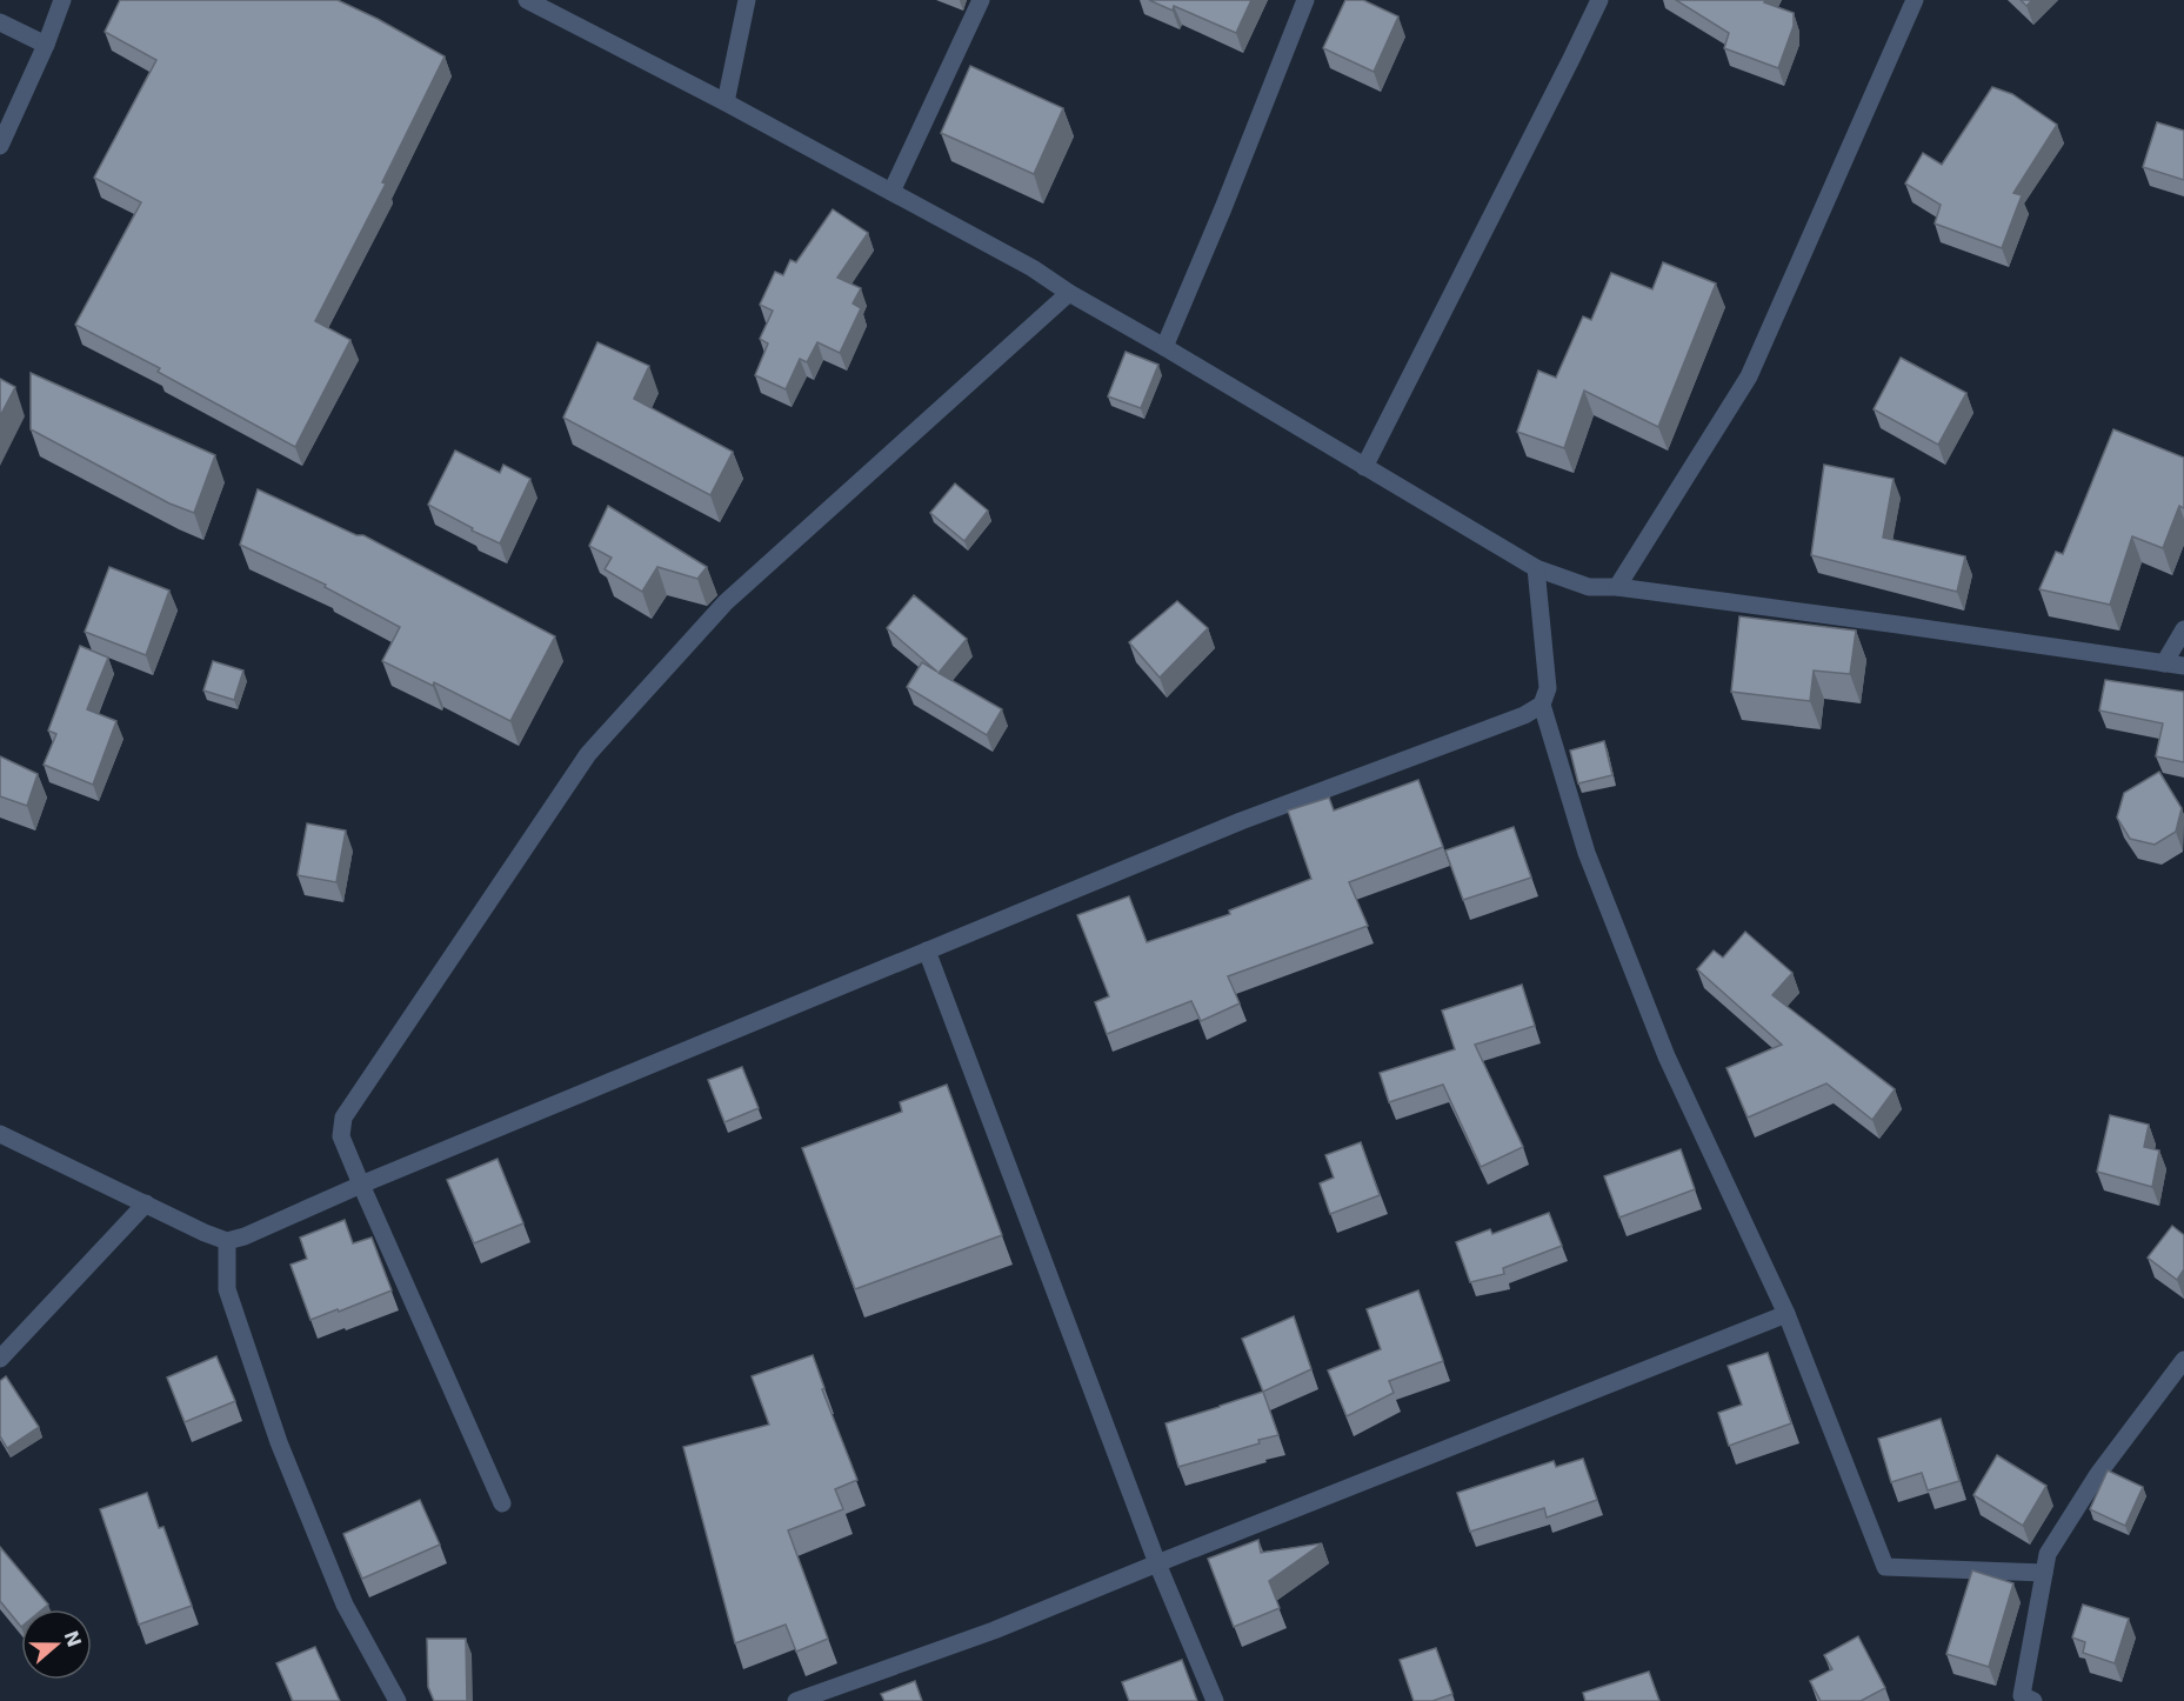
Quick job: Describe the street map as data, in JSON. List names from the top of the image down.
{
  "north": "right"
}
